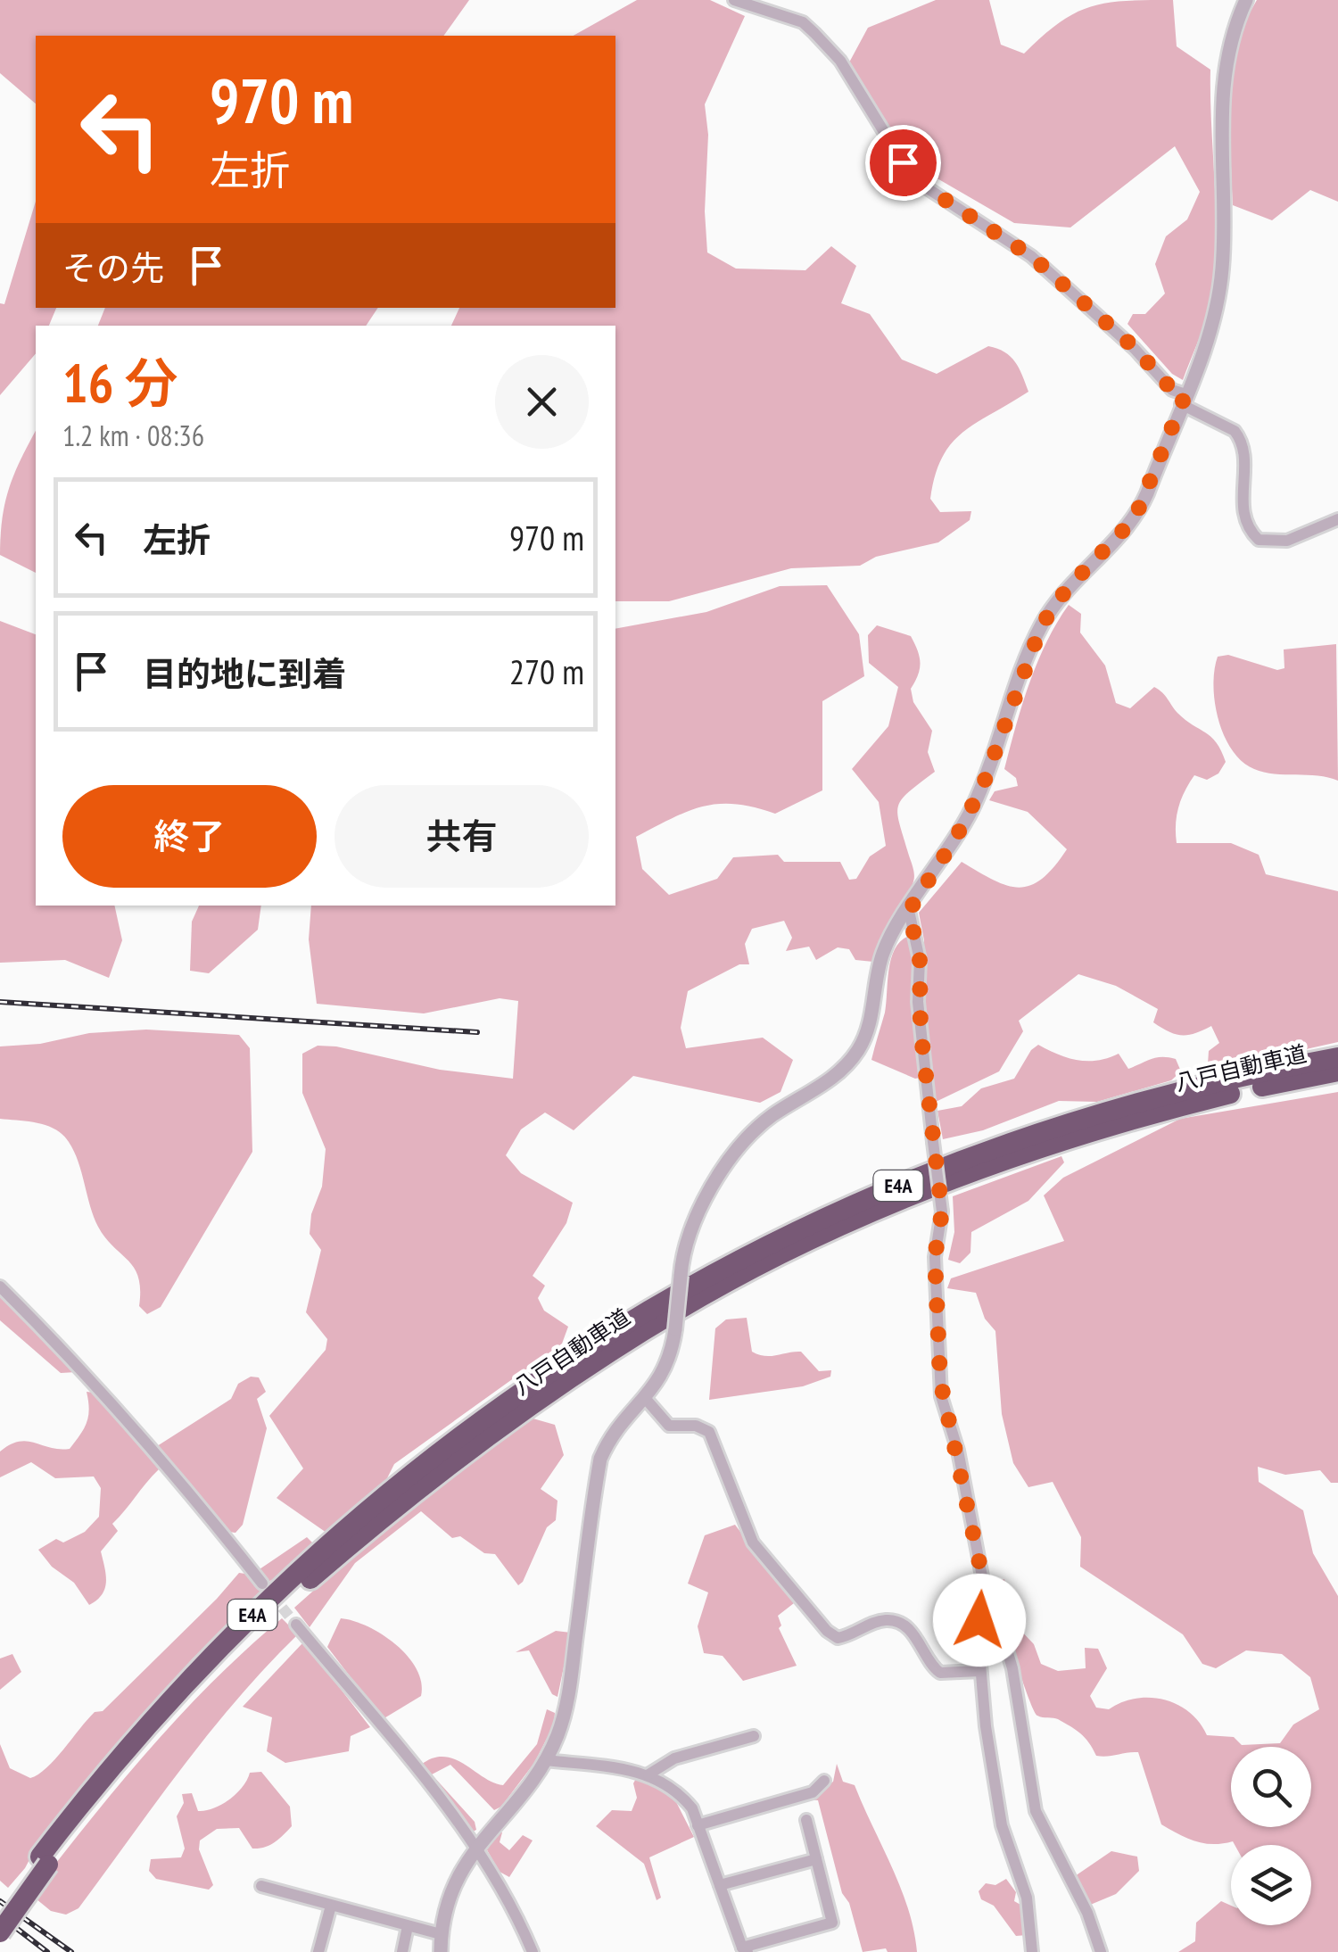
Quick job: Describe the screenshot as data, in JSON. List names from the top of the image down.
{
  "streets": {
    "highway": ["八戸自動車道", "E4A"]
  },
  "page": {
    "turn": ["970 m", "左折"],
    "then": "その先",
    "heading": ["16 分", "1.2 km · 08:36"],
    "list": [
      {
        "name": "左折",
        "value": "970 m"
      },
      {
        "name": "目的地に到着",
        "value": "270 m"
      }
    ],
    "buttons": ["終了", "共有"]
  }
}
